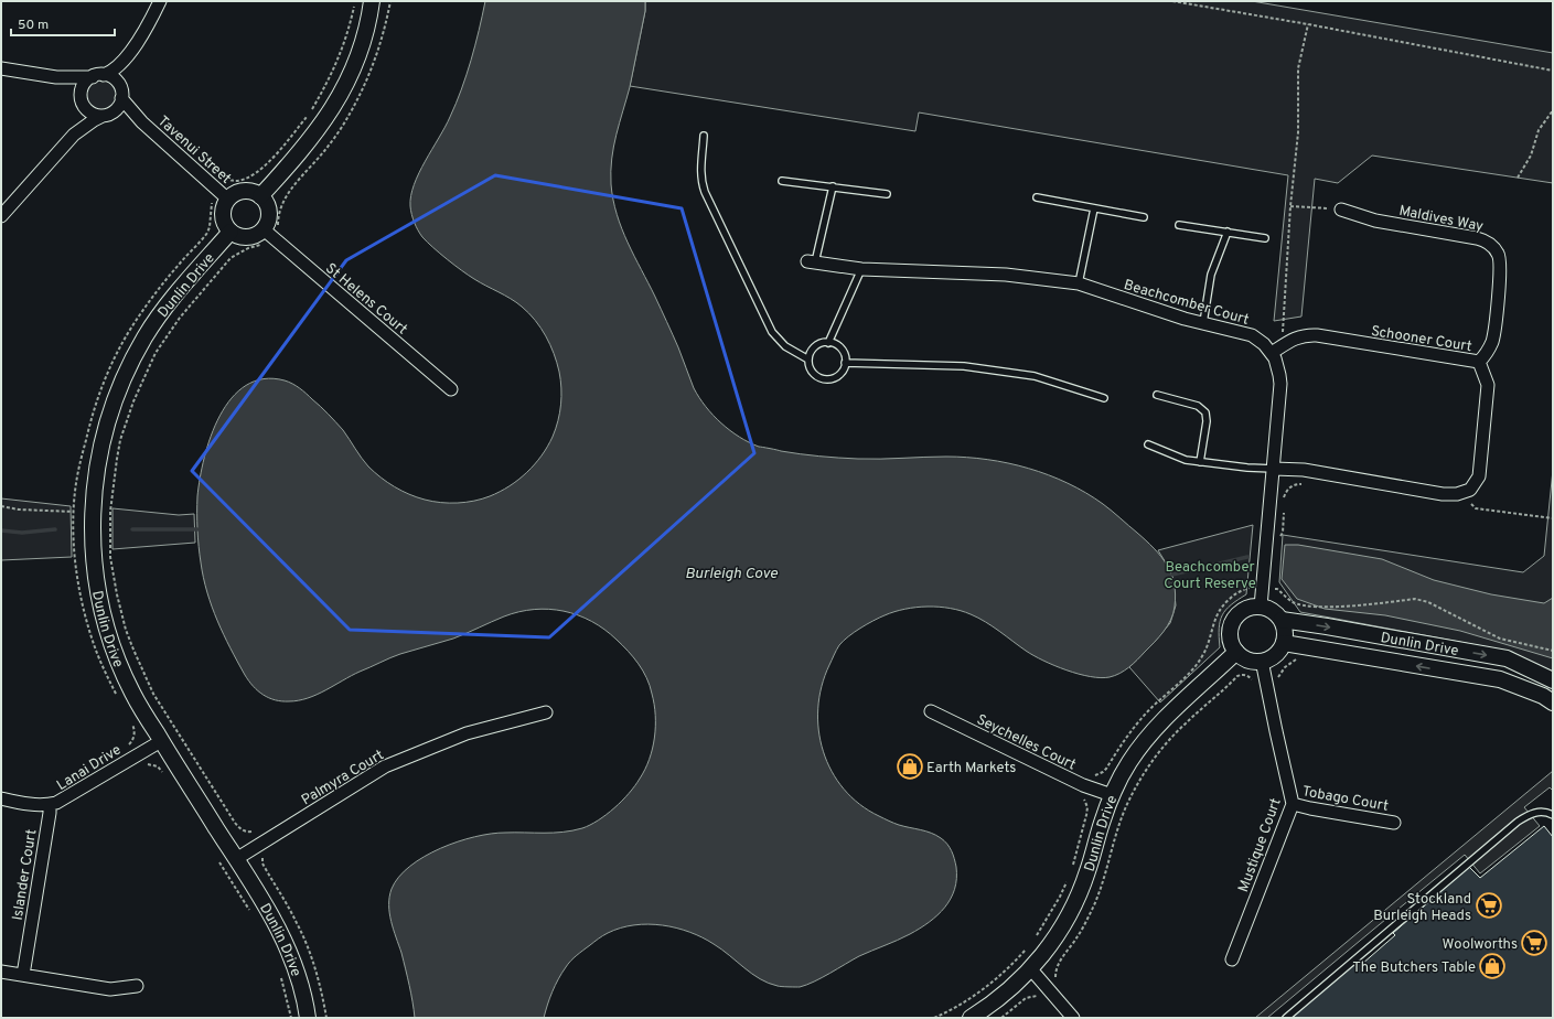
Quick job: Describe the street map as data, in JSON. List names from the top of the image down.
{
  "streets": {
    "street": [
      "Tavenui Street",
      "Maldives Way",
      "Dunlin Drive",
      "St Helens Court",
      "Beachcomber Court",
      "Schooner Court",
      "Seychelles Court",
      "Lanai Drive",
      "Palmyra Court",
      "Tobago Court",
      "Mustique Court",
      "Islander Court"
    ]
  },
  "crossings": [
    ["Tavenui Street", "Dunlin Drive"],
    ["Tavenui Street", "St Helens Court"],
    ["Maldives Way", "Schooner Court"],
    ["Dunlin Drive", "St Helens Court"],
    ["Dunlin Drive", "Beachcomber Court"],
    ["Dunlin Drive", "Seychelles Court"],
    ["Dunlin Drive", "Lanai Drive"],
    ["Dunlin Drive", "Palmyra Court"],
    ["Dunlin Drive", "Mustique Court"],
    ["Beachcomber Court", "Schooner Court"],
    ["Beachcomber Court", "Mustique Court"],
    ["Lanai Drive", "Islander Court"],
    ["Tobago Court", "Mustique Court"]
  ],
  "water": ["Burleigh Cove"],
  "parks": ["Beachcomber Court Reserve"],
  "places": {
    "shop": ["Earth Markets", "The Butchers Table"],
    "supermarket": ["Stockland Burleigh Heads", "Woolworths"]
  },
  "scale_bar": "50 m"
}
